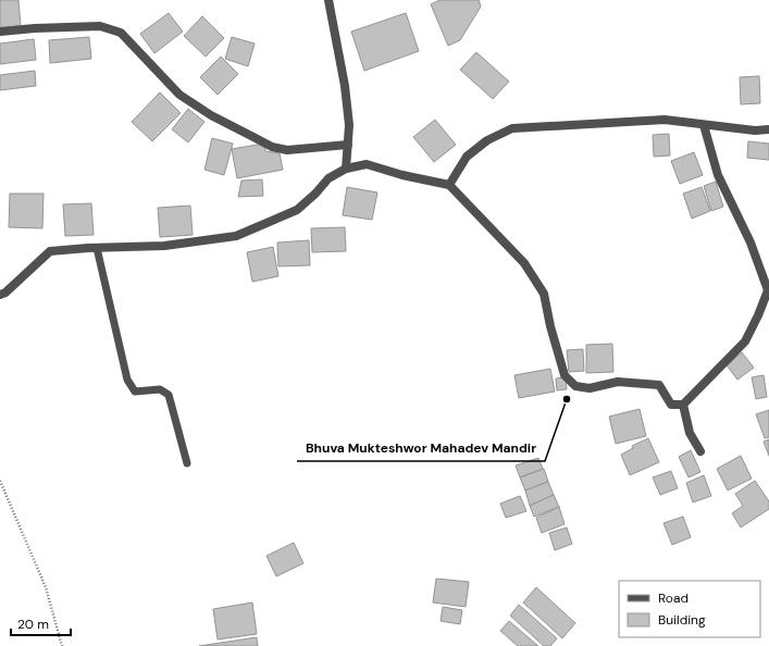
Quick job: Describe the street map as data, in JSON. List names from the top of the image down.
{
  "places": ["Bhuva Mukteshwor Mahadev Mandir"],
  "legend": ["Road", "Building"],
  "scale_bar": "20 m"
}
